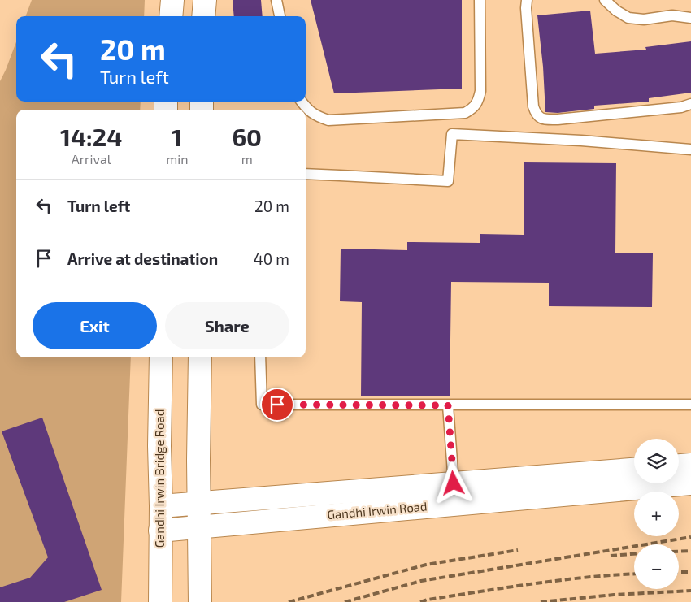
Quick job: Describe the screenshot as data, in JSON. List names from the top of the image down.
{
  "streets": {
    "main road": ["Gandhi Irwin Bridge Road", "Gandhi Irwin Road"]
  },
  "crossings": [
    ["Gandhi Irwin Bridge Road", "Gandhi Irwin Road"]
  ],
  "page": {
    "turn": ["20 m", "Turn left"],
    "eta": [
      "14:24",
      "Arrival",
      "1",
      "min",
      "60",
      "m"
    ],
    "list": [
      {
        "name": "Turn left",
        "value": "20 m"
      },
      {
        "name": "Arrive at destination",
        "value": "40 m"
      }
    ],
    "buttons": ["Exit", "Share"],
    "map_buttons": ["+", "−"]
  }
}
